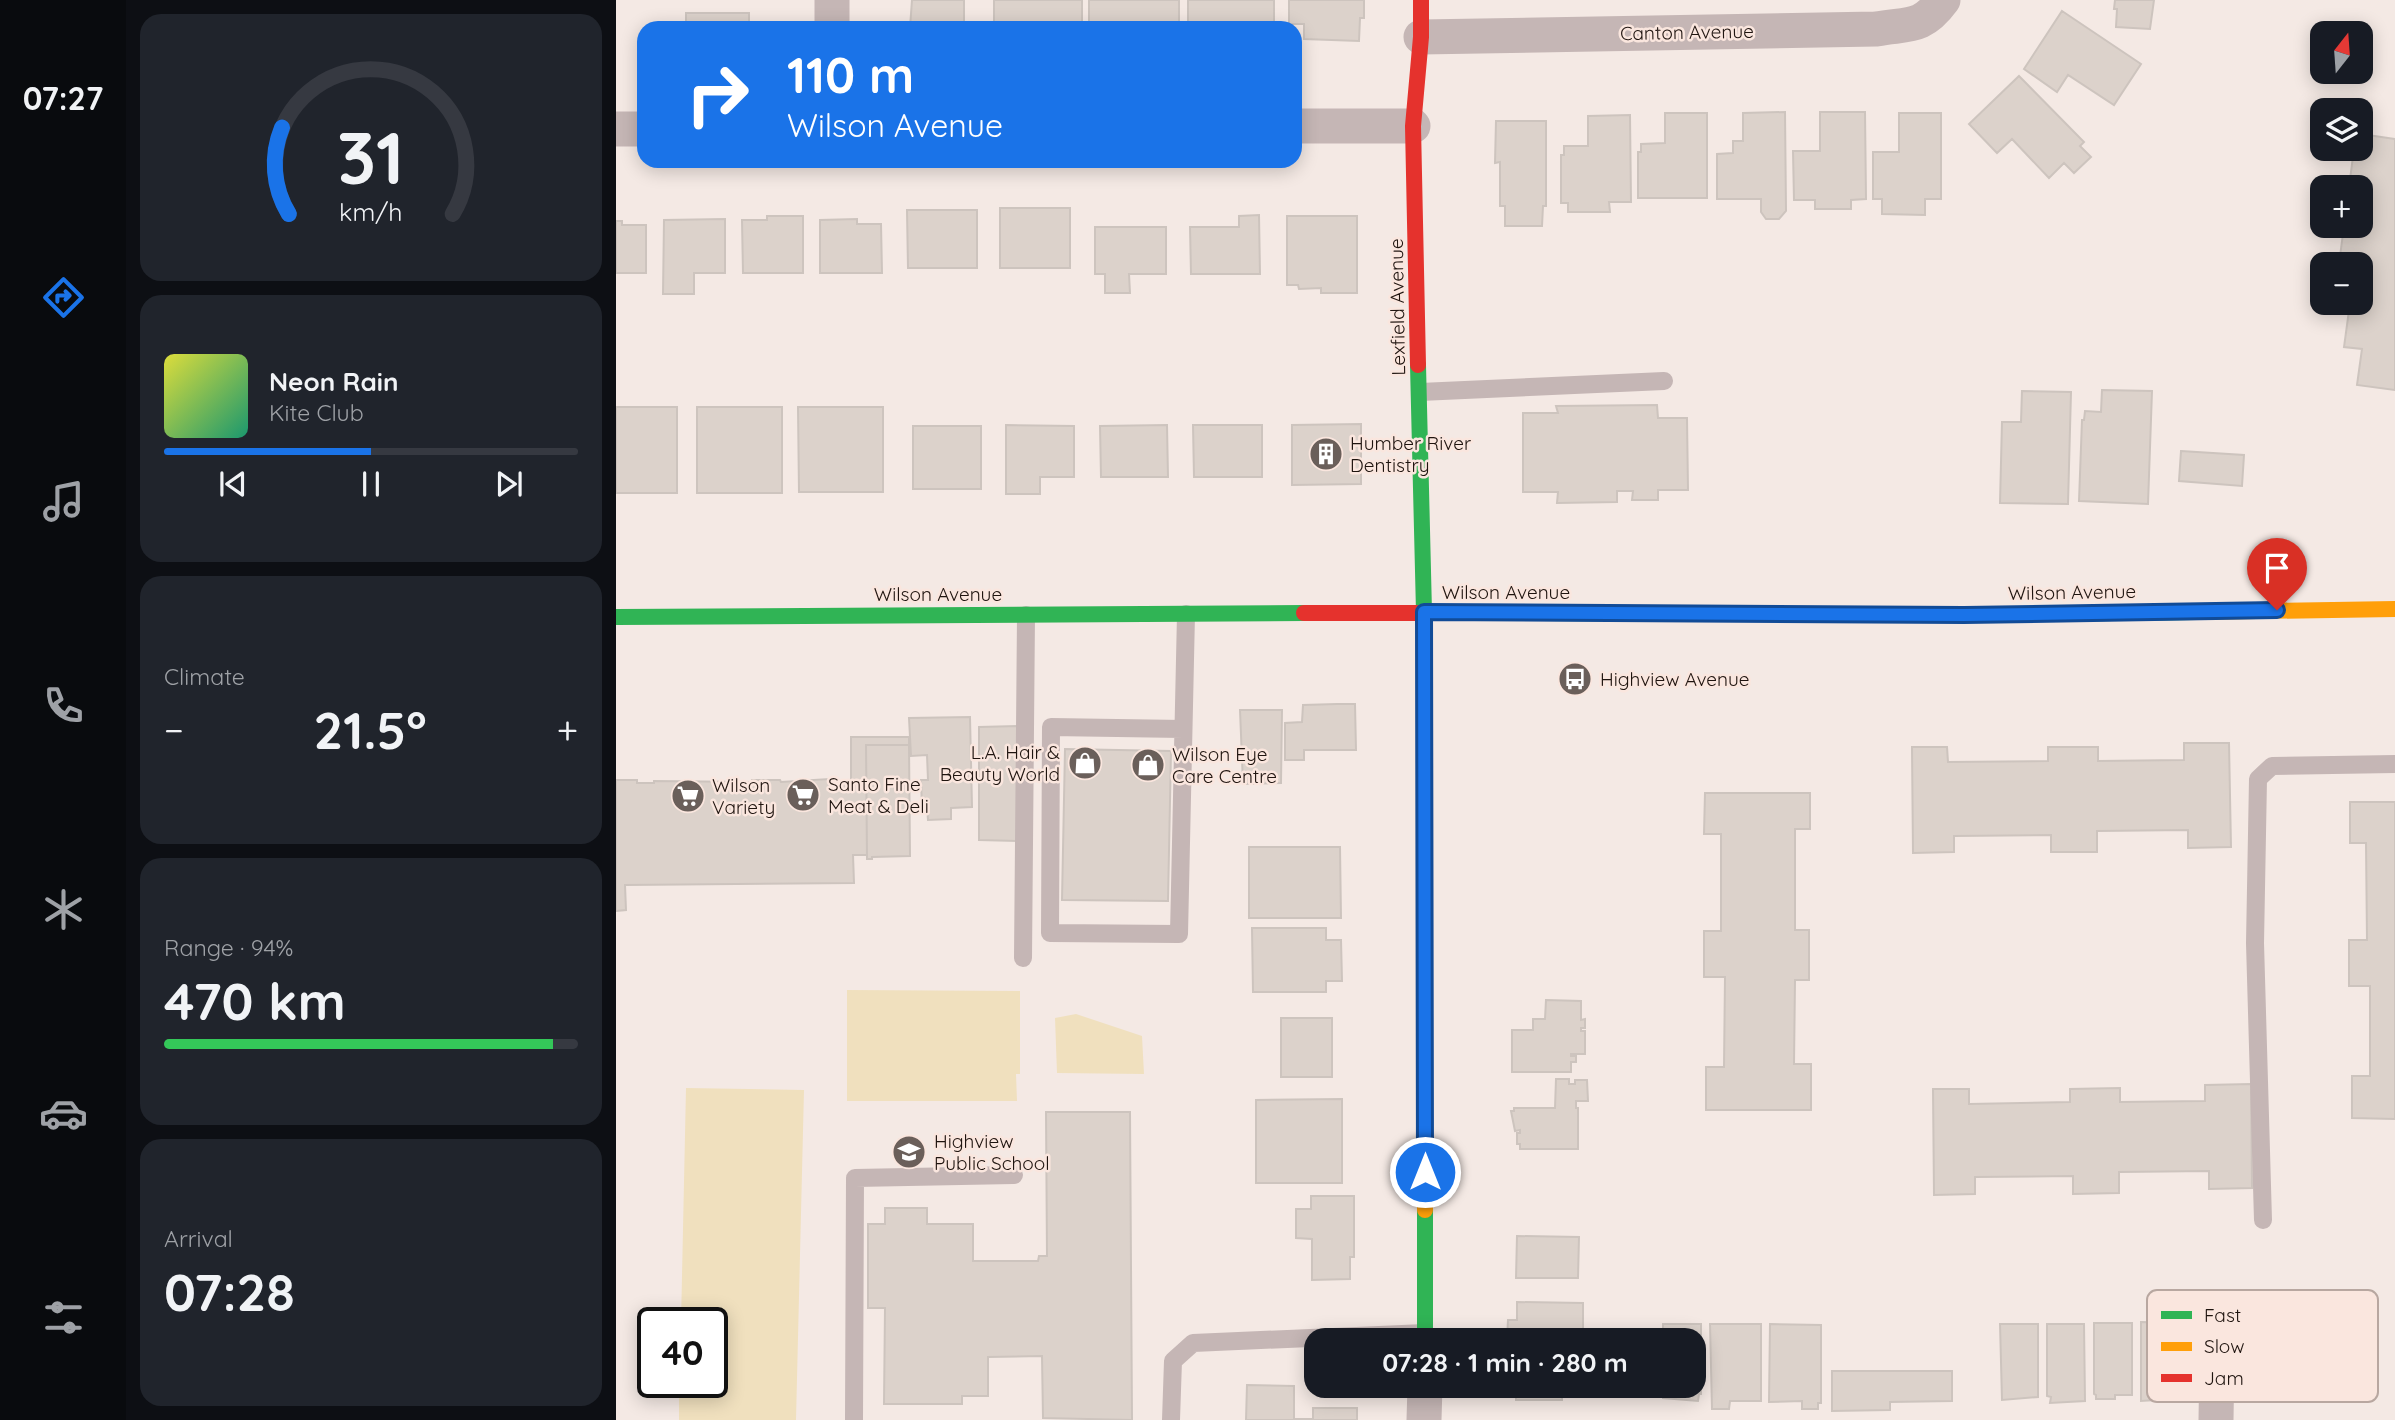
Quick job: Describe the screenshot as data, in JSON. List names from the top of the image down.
{
  "streets": {
    "main road": ["Lexfield Avenue", "Wilson Avenue"],
    "street": ["Canton Avenue"]
  },
  "crossings": [
    ["Canton Avenue", "Lexfield Avenue"],
    ["Lexfield Avenue", "Wilson Avenue"]
  ],
  "places": {
    "building": ["Humber River Dentistry"],
    "bus stop": ["Highview Avenue"],
    "shop": ["L.A. Hair & Beauty World", "Wilson Eye Care Centre"],
    "supermarket": ["Santo Fine Meat & Deli", "Wilson Variety"],
    "school or university": ["Highview Public School"]
  },
  "legend": ["Fast", "Slow", "Jam"],
  "north": "top",
  "page": {
    "tabs": "07:27",
    "map_buttons": ["+", "−"],
    "turn": ["110 m", "Wilson Avenue"],
    "song": ["Neon Rain", "Kite Club"],
    "tile": [
      "Climate",
      ["Range · 94%", "470 km"],
      ["Arrival", "07:28"]
    ],
    "heat": ["−", "21.5°", "+"],
    "limit": "40",
    "trip": "07:28 · 1 min · 280 m",
    "gauge": ["31", "km/h"]
  }
}
